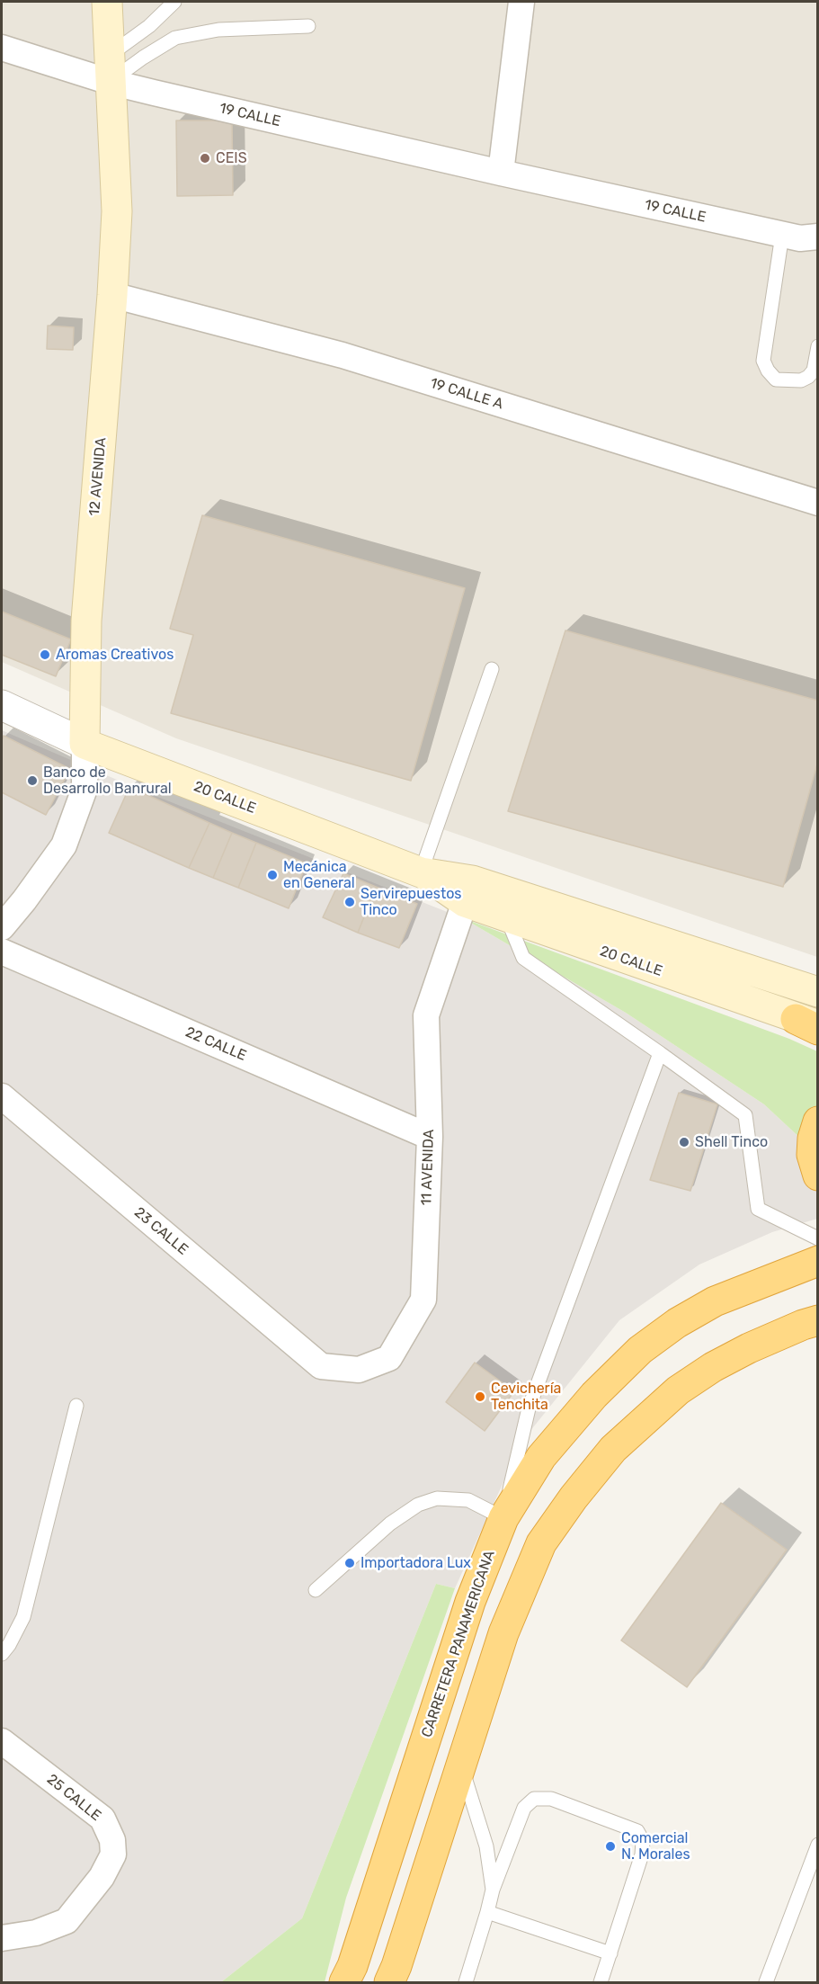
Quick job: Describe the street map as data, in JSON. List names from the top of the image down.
{
  "streets": {
    "highway": ["CARRETERA PANAMERICANA"],
    "main road": ["12 AVENIDA", "20 CALLE"],
    "street": [
      "19 CALLE",
      "19 CALLE A",
      "22 CALLE",
      "11 AVENIDA",
      "23 CALLE",
      "25 CALLE"
    ]
  },
  "crossings": [
    ["19 CALLE", "12 AVENIDA"],
    ["19 CALLE A", "12 AVENIDA"],
    ["12 AVENIDA", "20 CALLE"],
    ["20 CALLE", "11 AVENIDA"],
    ["22 CALLE", "11 AVENIDA"],
    ["11 AVENIDA", "23 CALLE"]
  ],
  "places": [
    "CEIS",
    "Aromas Creativos",
    "Banco de Desarrollo Banrural",
    "Mecánica en General",
    "Servirepuestos Tinco",
    "Shell Tinco",
    "Cevichería Tenchita",
    "Importadora Lux",
    "Comercial N. Morales"
  ]
}
